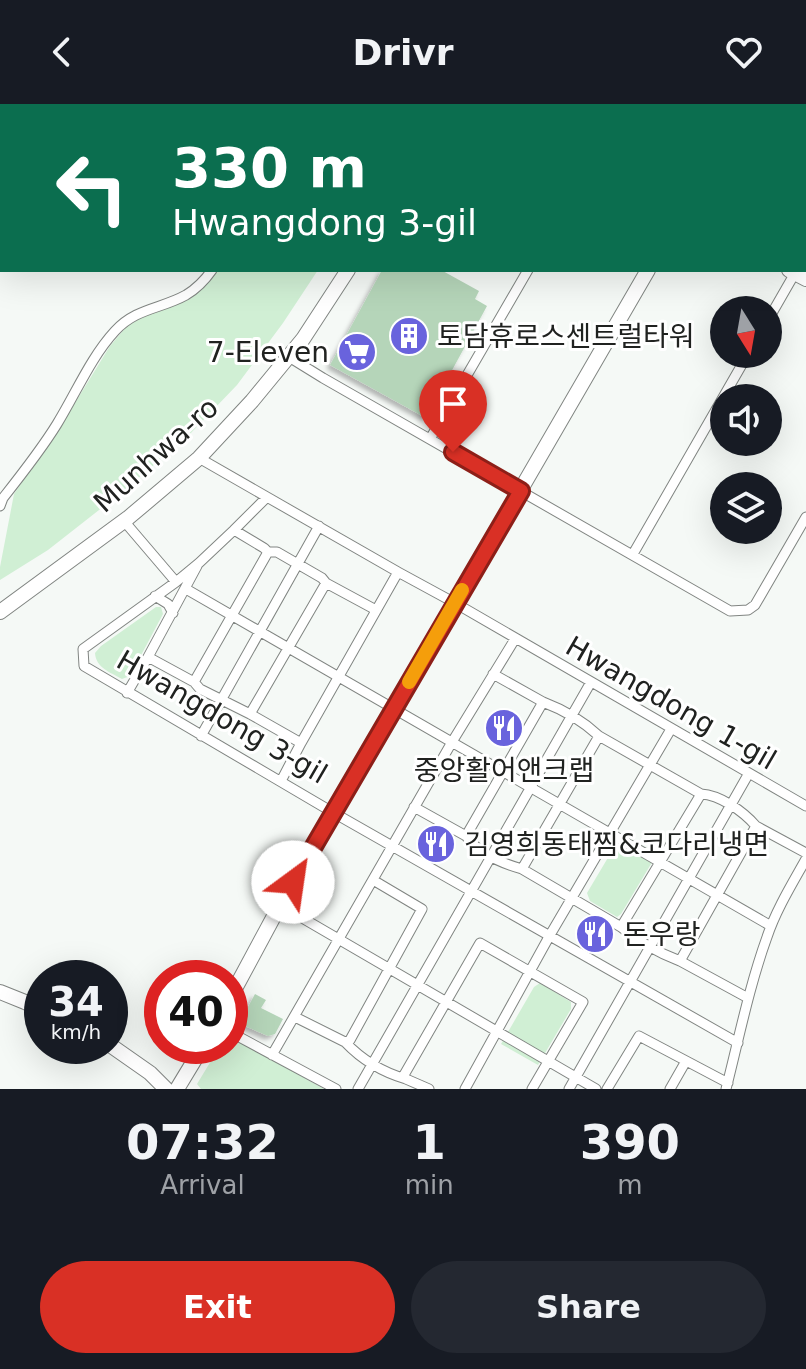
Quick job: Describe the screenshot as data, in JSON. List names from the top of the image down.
{
  "streets": {
    "street": ["Munhwa-ro", "Hwangdong 1-gil", "Hwangdong 3-gil"]
  },
  "crossings": [
    ["Hwangdong 1-gil", "Hwangdong 3-gil"]
  ],
  "places": {
    "building": ["토담휴로스센트럴타워"],
    "supermarket": ["7-Eleven"],
    "restaurant": ["중앙활어앤크랩", "김영희동태찜&코다리냉면", "돈우랑"]
  },
  "north": "bottom",
  "page": {
    "header": "Drivr",
    "turn": ["330 m", "Hwangdong 3-gil"],
    "speed": "34 km/h",
    "limit": "40",
    "eta": [
      "07:32",
      "Arrival",
      "1",
      "min",
      "390",
      "m"
    ],
    "buttons": ["Exit", "Share"]
  }
}
